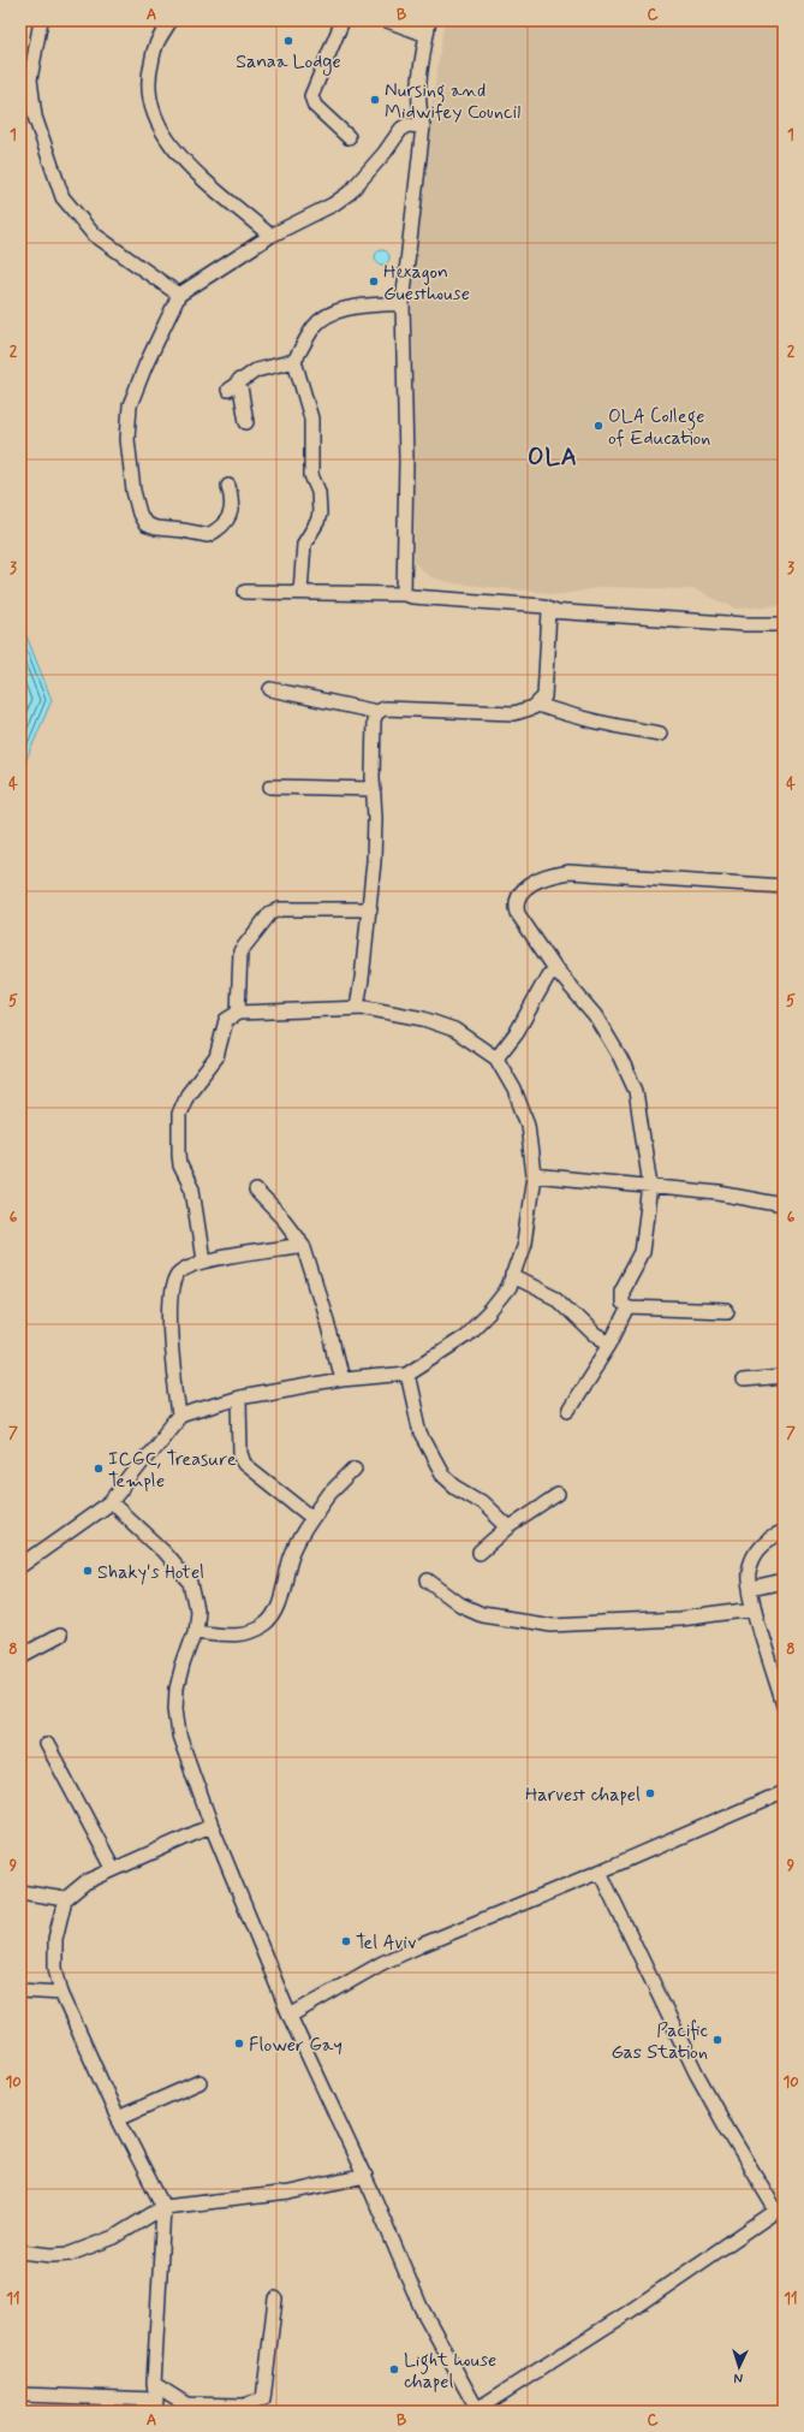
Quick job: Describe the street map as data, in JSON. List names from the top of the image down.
{
  "districts": ["OLA"],
  "places": [
    "Sanaa Lodge",
    "Nursing and Midwifey Council",
    "Hexagon Guesthouse",
    "OLA College of Education",
    "ICGC, Treasure Temple",
    "Shaky's Hotel",
    "Harvest chapel",
    "Tel Aviv",
    "Pacific Gas Station",
    "Flower Gay",
    "Light house chapel"
  ],
  "north": "bottom",
  "grid": {
    "columns": ["A", "B", "C"],
    "rows": [
      "1",
      "2",
      "3",
      "4",
      "5",
      "6",
      "7",
      "8",
      "9",
      "10",
      "11"
    ]
  }
}
